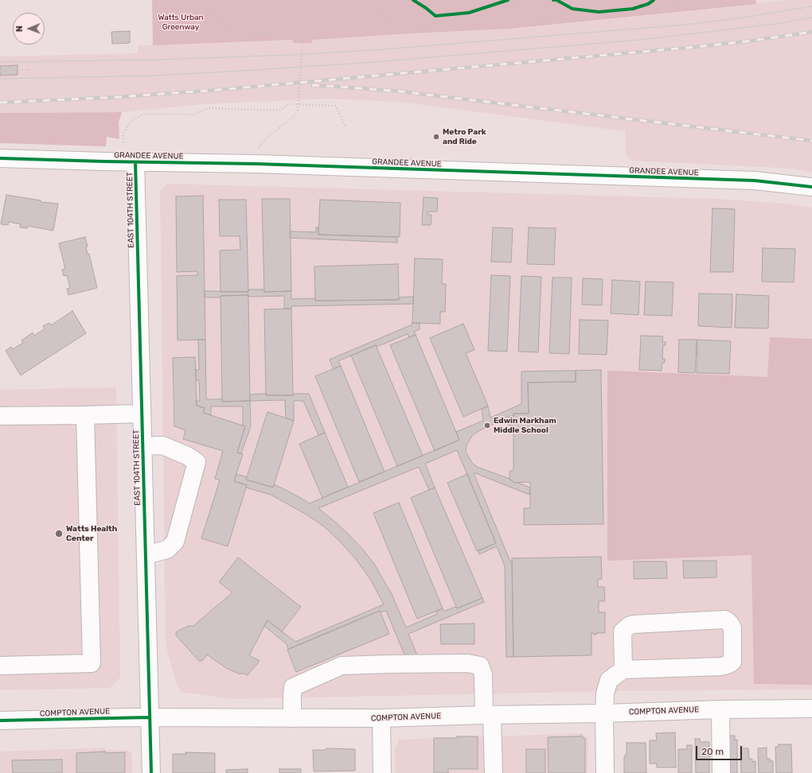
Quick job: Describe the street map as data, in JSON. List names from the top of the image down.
{
  "streets": {
    "street": ["GRANDEE AVENUE", "EAST 104TH STREET", "COMPTON AVENUE"]
  },
  "crossings": [
    ["GRANDEE AVENUE", "EAST 104TH STREET"],
    ["EAST 104TH STREET", "COMPTON AVENUE"]
  ],
  "parks": ["Watts Urban Greenway"],
  "places": ["Metro Park and Ride", "Edwin Markham Middle School", "Watts Health Center"],
  "scale_bar": "20 m",
  "north": "left"
}
